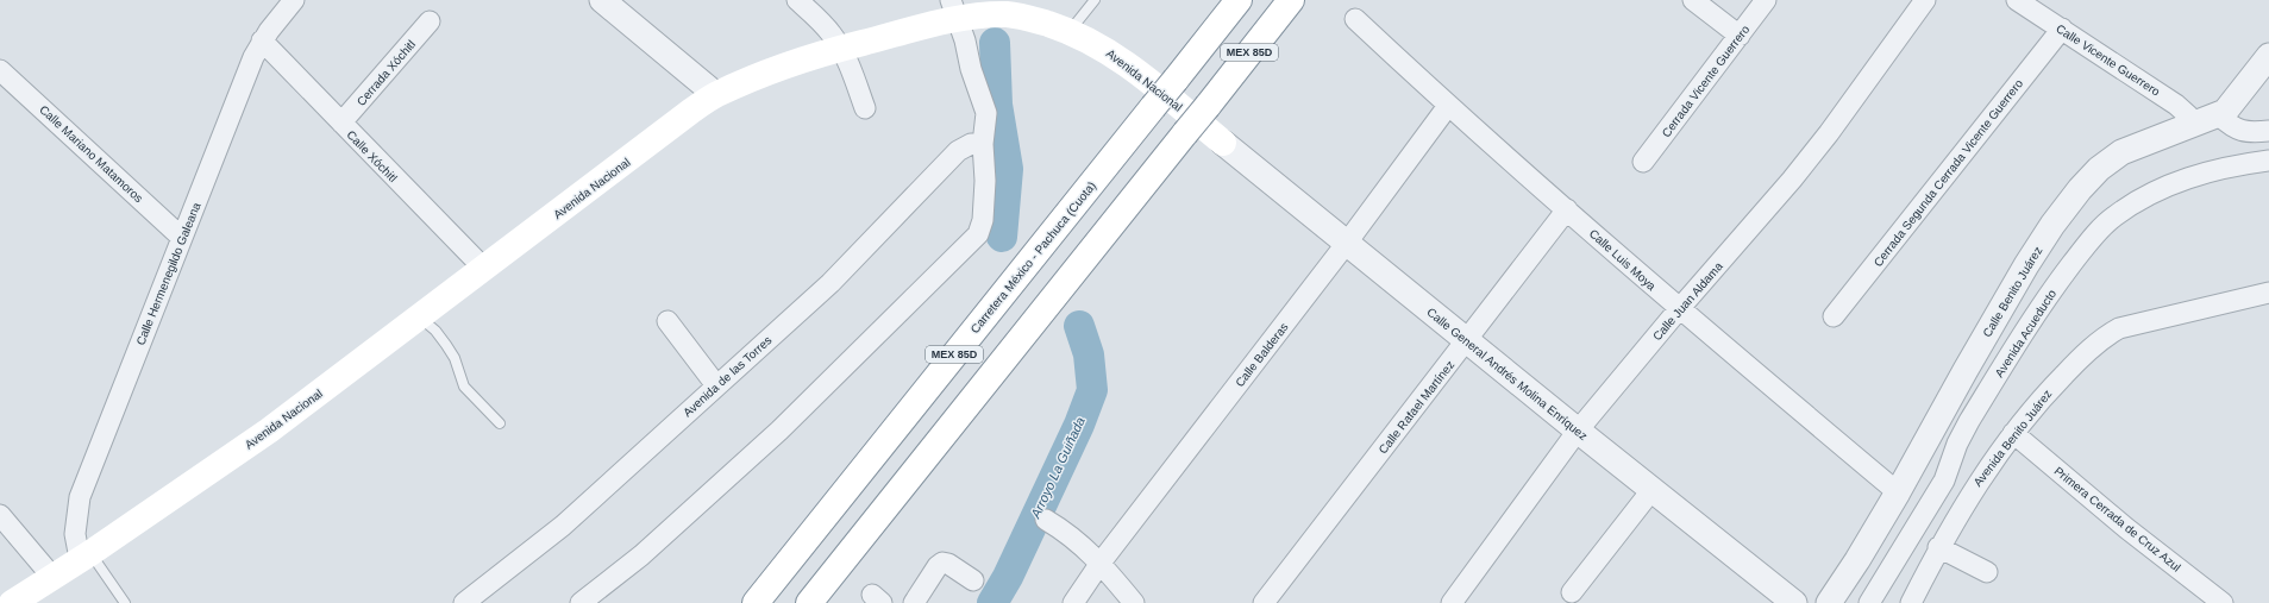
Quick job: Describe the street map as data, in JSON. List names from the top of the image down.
{
  "streets": {
    "main road": ["MEX 85D", "Avenida Nacional", "Carretera México - Pachuca (Cuota)"],
    "street": [
      "Calle Vicente Guerrero",
      "Cerrada Xóchitl",
      "Cerrada Vicente Guerrero",
      "Calle Mariano Matamoros",
      "Calle Xóchitl",
      "Cerrada Segunda Cerrada Vicente Guerrero",
      "Calle Luis Moya",
      "Calle Hermenegildo Galeana",
      "Calle Benito Juárez",
      "Calle Juan Aldama",
      "Avenida Acueducto",
      "Calle Balderas",
      "Calle General Andrés Molina Enríquez",
      "Avenida de las Torres",
      "Calle Rafael Martínez",
      "Avenida Benito Juárez",
      "Primera Cerrada de Cruz Azul"
    ]
  },
  "crossings": [
    ["Calle Vicente Guerrero", "Cerrada Segunda Cerrada Vicente Guerrero"],
    ["Calle Vicente Guerrero", "Calle Benito Juárez"],
    ["Cerrada Xóchitl", "Calle Xóchitl"],
    ["Avenida Nacional", "Calle Xóchitl"],
    ["Avenida Nacional", "Calle Hermenegildo Galeana"],
    ["Avenida Nacional", "Calle General Andrés Molina Enríquez"],
    ["Calle Mariano Matamoros", "Calle Hermenegildo Galeana"],
    ["Calle Xóchitl", "Calle Hermenegildo Galeana"],
    ["Calle Luis Moya", "Calle Benito Juárez"],
    ["Calle Luis Moya", "Calle Juan Aldama"],
    ["Calle Luis Moya", "Calle Balderas"],
    ["Calle Luis Moya", "Calle Rafael Martínez"],
    ["Calle Juan Aldama", "Calle General Andrés Molina Enríquez"],
    ["Calle Balderas", "Calle General Andrés Molina Enríquez"],
    ["Calle General Andrés Molina Enríquez", "Calle Rafael Martínez"],
    ["Avenida Benito Juárez", "Primera Cerrada de Cruz Azul"]
  ],
  "water": ["Arroyo La Guiñada"]
}
